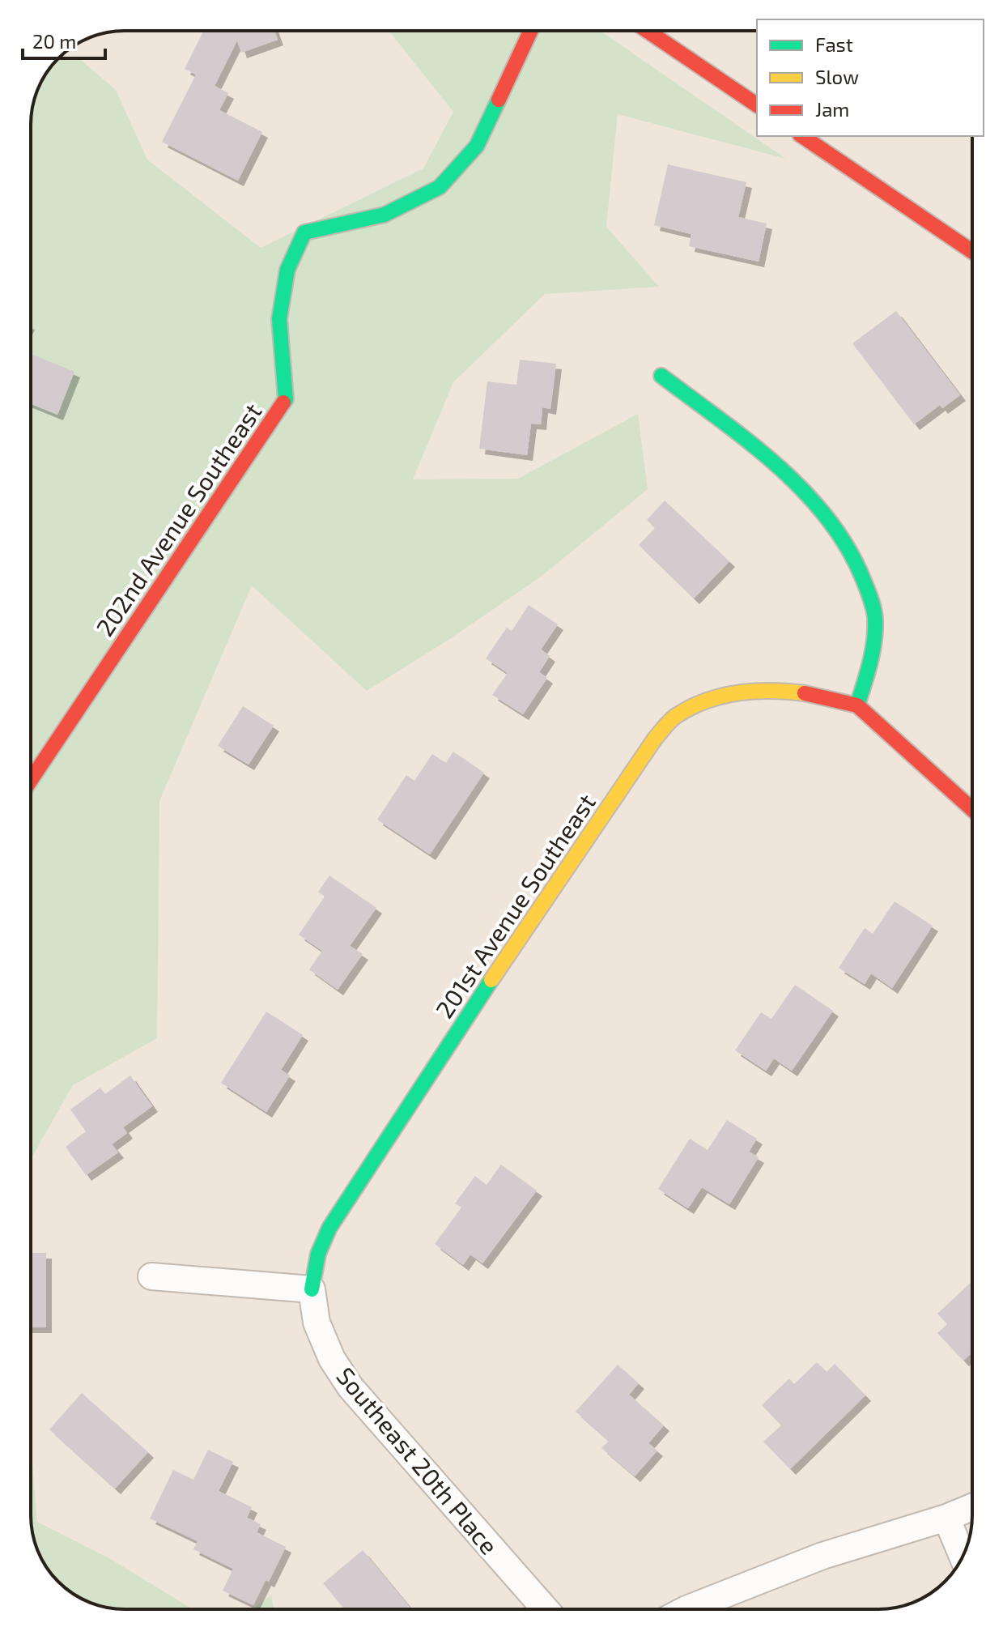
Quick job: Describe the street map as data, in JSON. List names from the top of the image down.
{
  "streets": {
    "street": ["202nd Avenue Southeast", "201st Avenue Southeast", "Southeast 20th Place"]
  },
  "crossings": [
    ["201st Avenue Southeast", "Southeast 20th Place"]
  ],
  "legend": ["Fast", "Slow", "Jam"],
  "scale_bar": "20 m"
}
